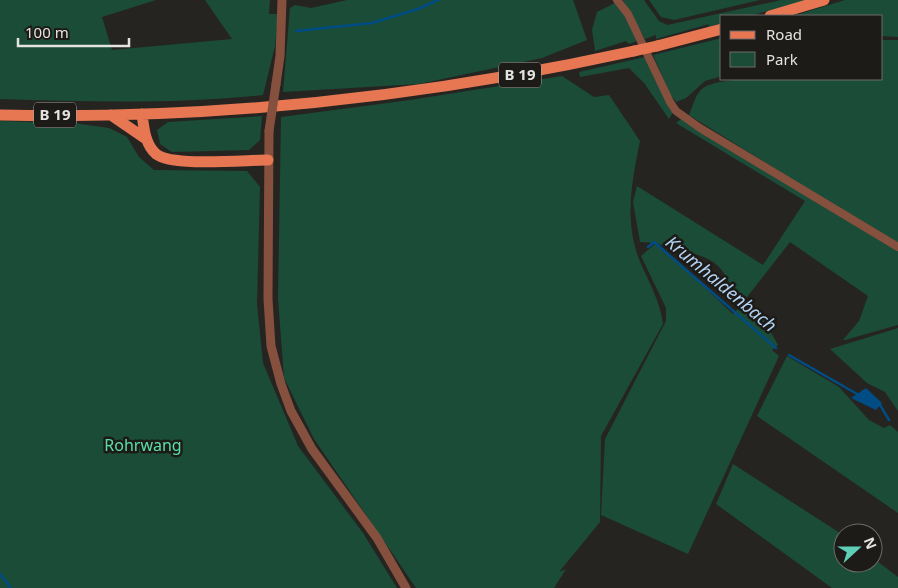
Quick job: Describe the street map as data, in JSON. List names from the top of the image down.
{
  "streets": {
    "main road": ["B 19"]
  },
  "water": ["Krumhaldenbach"],
  "parks": ["Rohrwang"],
  "legend": ["Road", "Park"],
  "scale_bar": "100 m",
  "north": "right"
}
